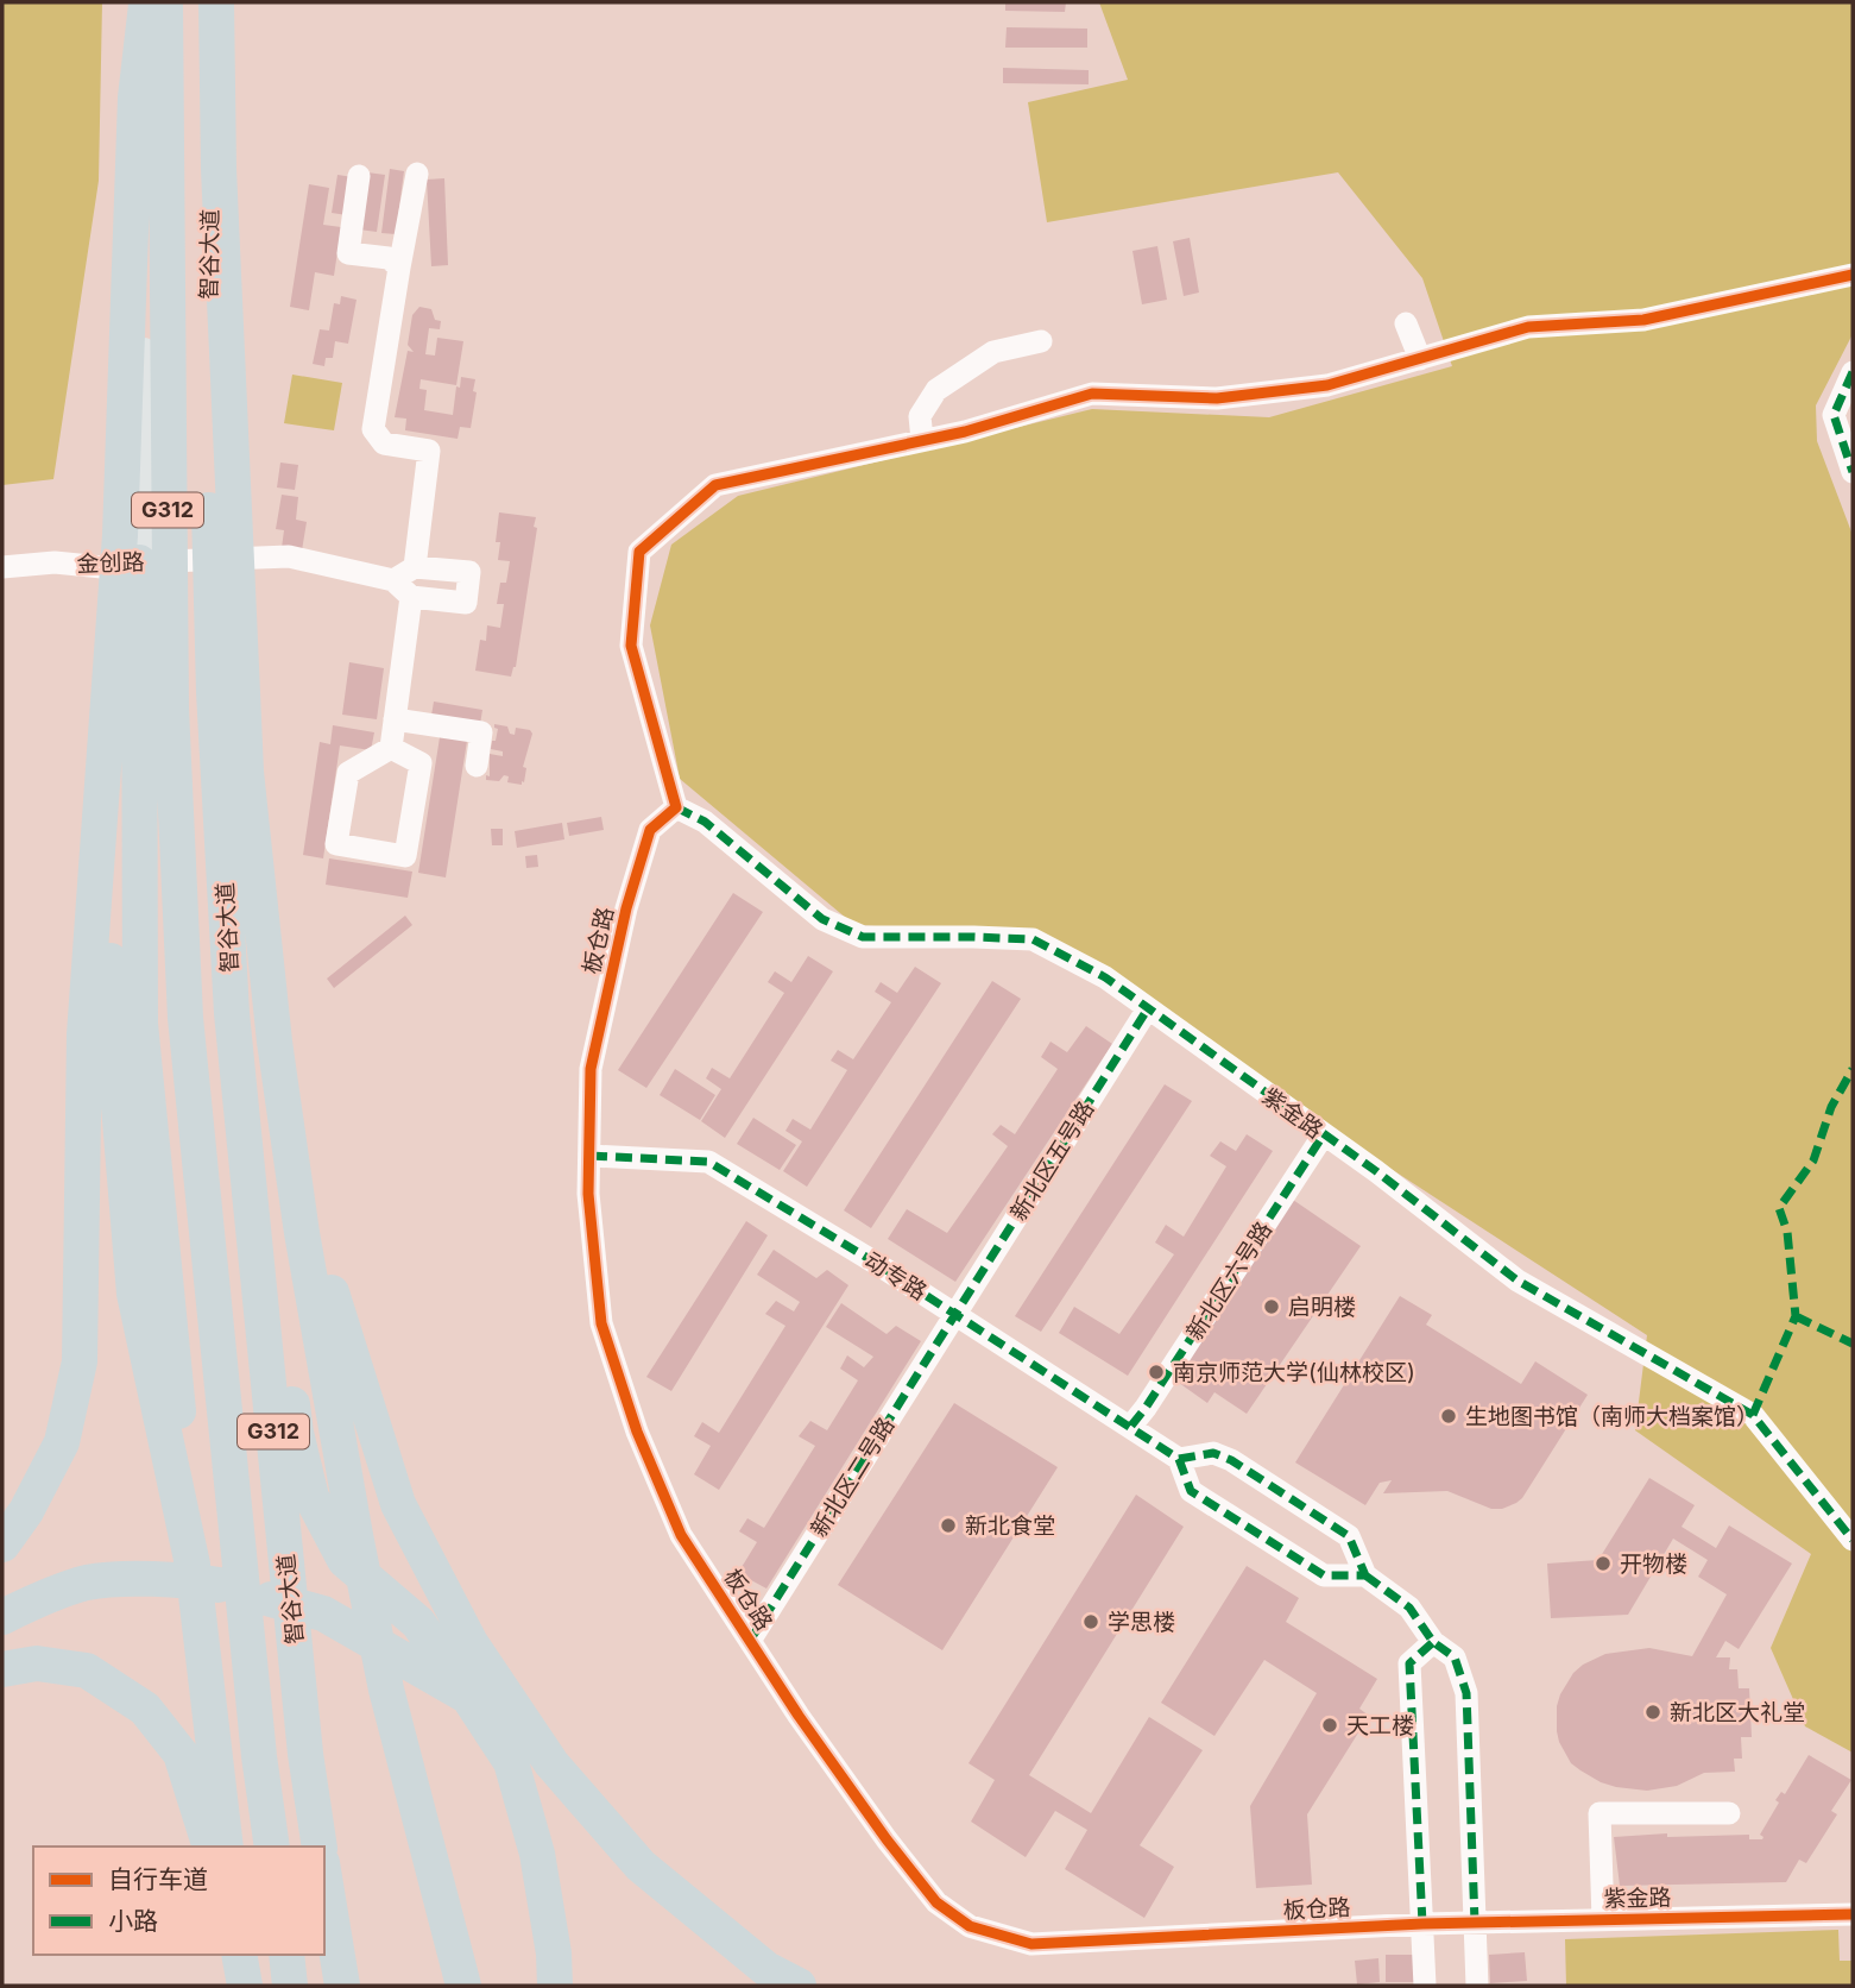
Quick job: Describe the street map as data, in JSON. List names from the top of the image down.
{
  "streets": {
    "highway": ["智谷大道", "G312"],
    "street": [
      "金创路",
      "板仓路",
      "紫金路",
      "新北区五号路",
      "动专路",
      "新北区六号路",
      "新北区二号路"
    ]
  },
  "crossings": [
    ["智谷大道", "金创路"],
    ["G312", "金创路"],
    ["板仓路", "紫金路"],
    ["板仓路", "动专路"],
    ["板仓路", "新北区二号路"],
    ["紫金路", "新北区五号路"],
    ["紫金路", "新北区六号路"],
    ["新北区五号路", "动专路"],
    ["新北区五号路", "新北区二号路"],
    ["动专路", "新北区六号路"],
    ["动专路", "新北区二号路"]
  ],
  "places": [
    "启明楼",
    "南京师范大学(仙林校区)",
    "生地图书馆（南师大档案馆）",
    "新北食堂",
    "开物楼",
    "学思楼",
    "新北区大礼堂",
    "天工楼"
  ],
  "legend": ["自行车道", "小路"]
}
